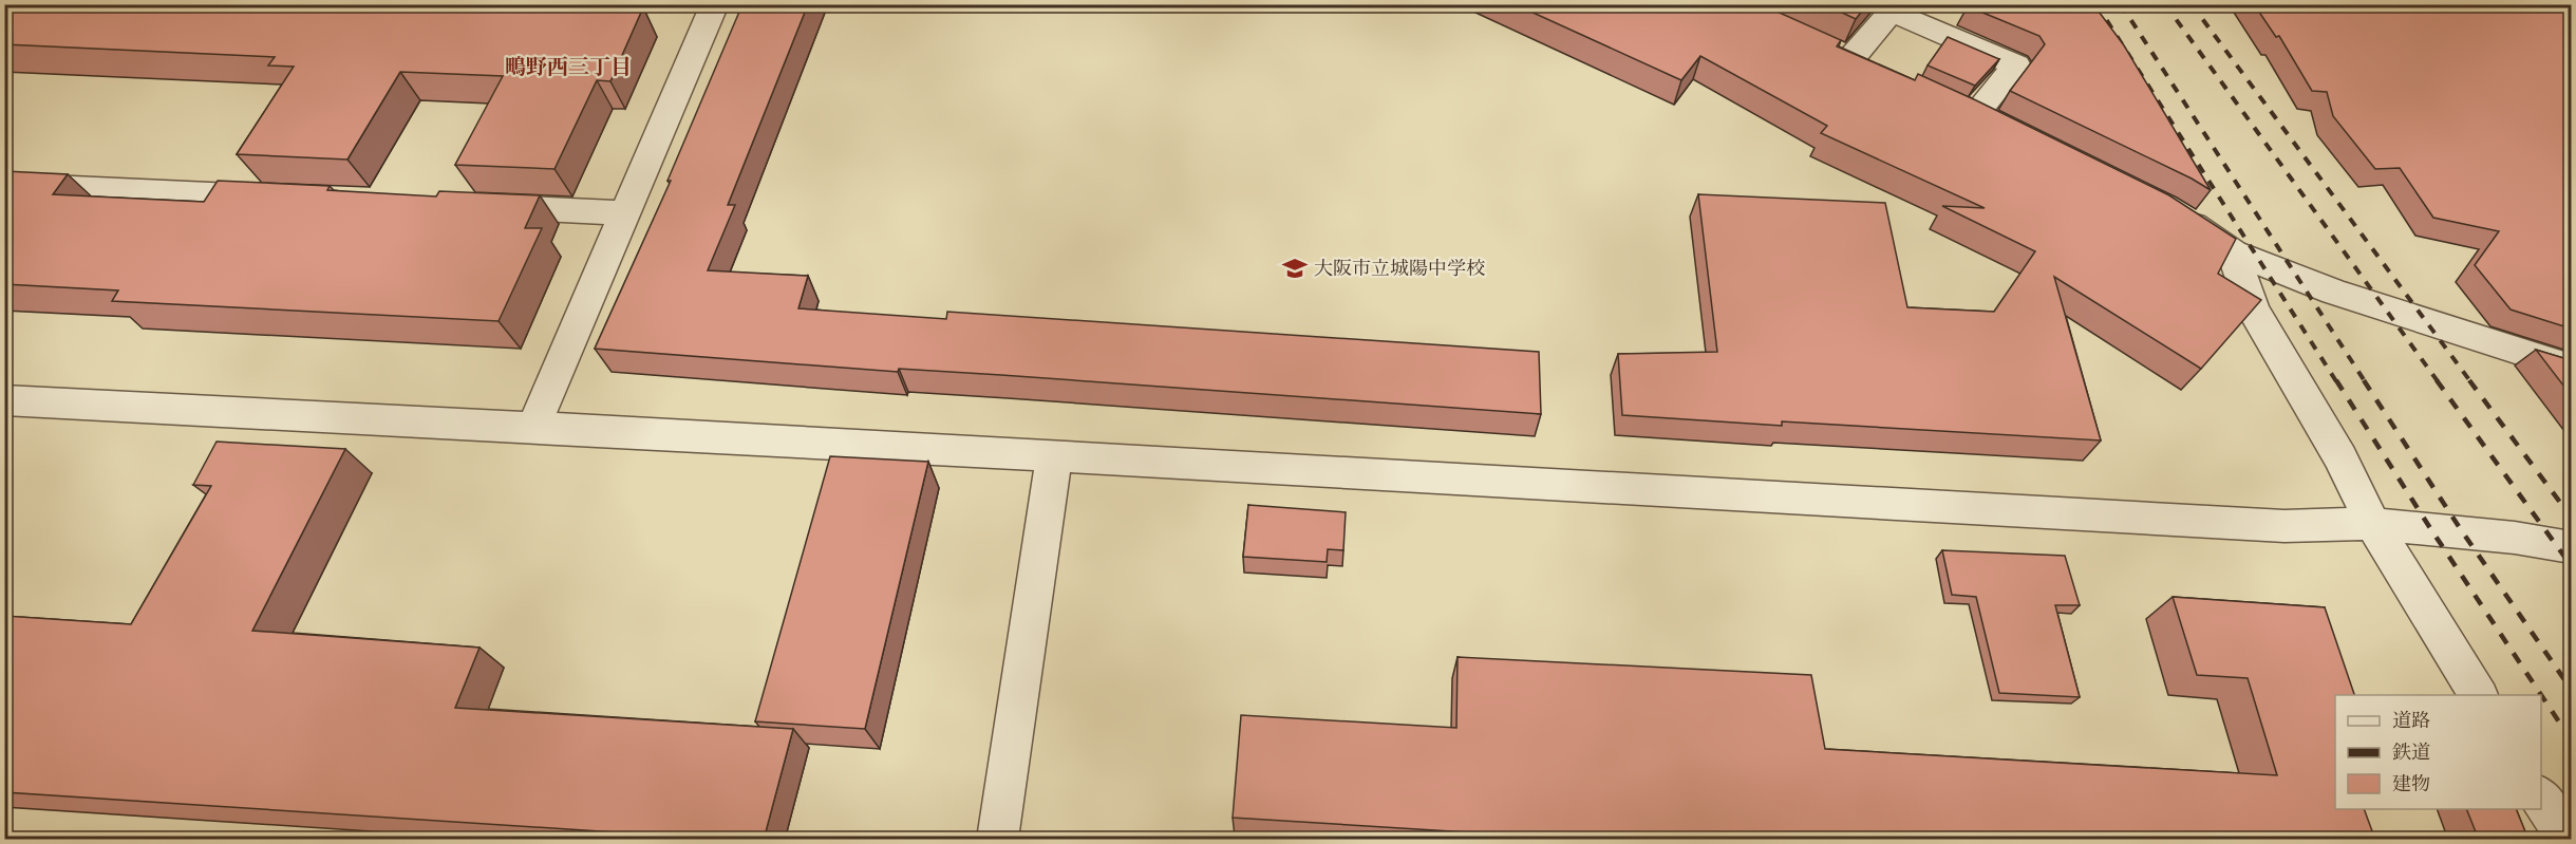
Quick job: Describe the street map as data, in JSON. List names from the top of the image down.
{
  "districts": ["鴫野西三丁目"],
  "places": {
    "school or university": ["大阪市立城陽中学校"]
  },
  "legend": ["道路", "鉄道", "建物"]
}
